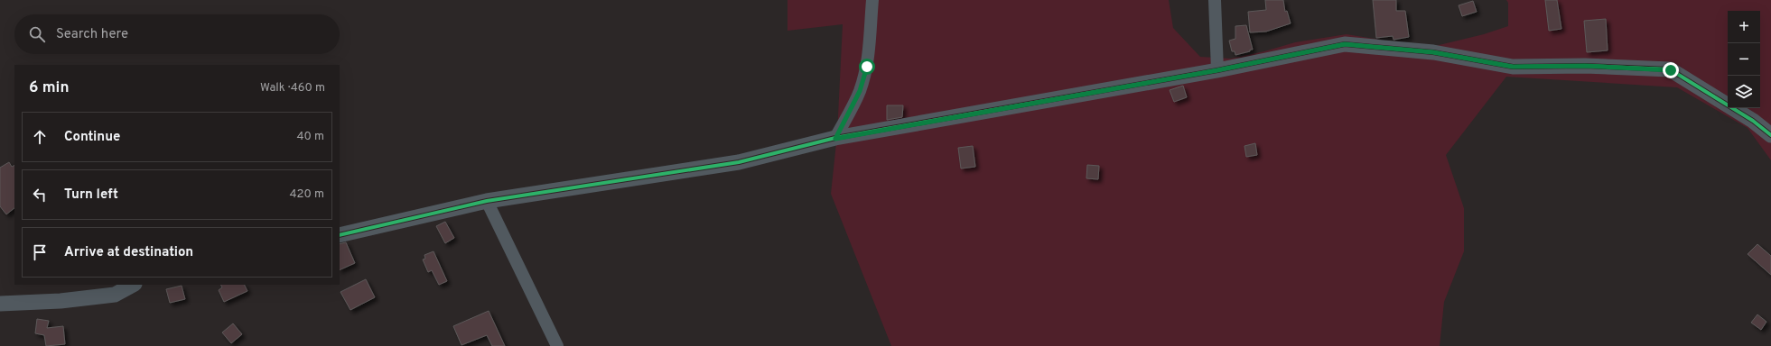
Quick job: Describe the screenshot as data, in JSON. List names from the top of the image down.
{
  "page": {
    "map_buttons": ["+", "−"],
    "search": "Search here",
    "heading": ["6 min", "Walk · 460 m"],
    "list": [
      ["Continue", "40 m"],
      ["Turn left", "420 m"],
      "Arrive at destination"
    ]
  }
}
